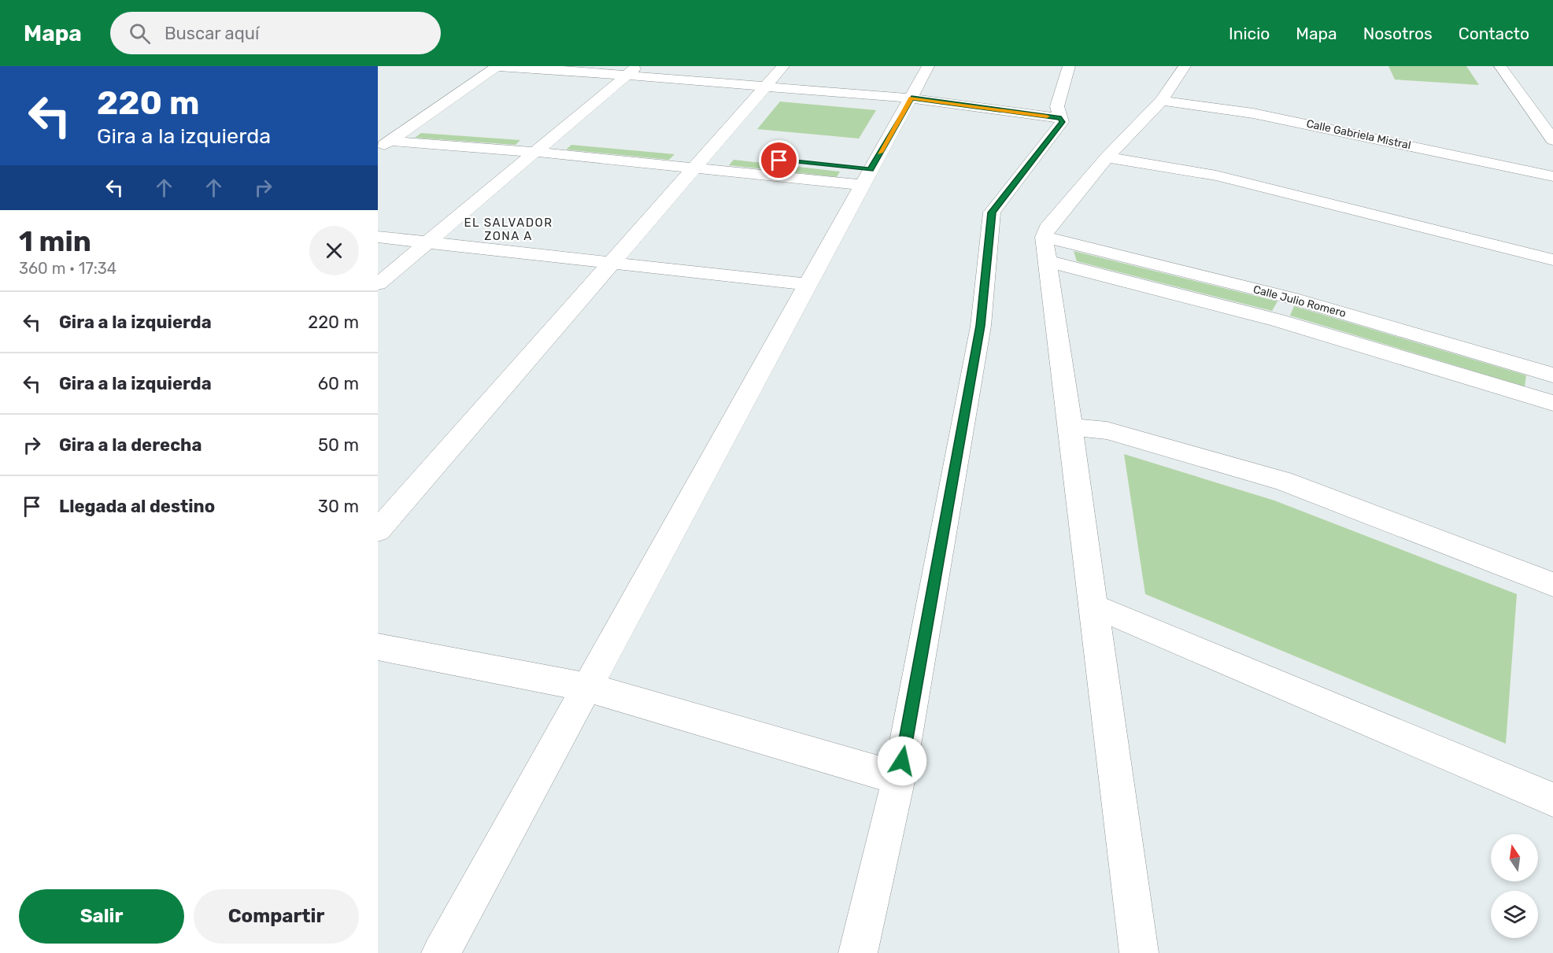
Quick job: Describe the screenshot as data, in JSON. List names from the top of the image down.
{
  "streets": {
    "street": ["Calle Gabriela Mistral", "Calle Julio Romero"]
  },
  "districts": ["EL SALVADOR ZONA A"],
  "north": "top",
  "page": {
    "header": "Mapa",
    "search": "Buscar aquí",
    "nav": [
      "Inicio",
      "Mapa",
      "Nosotros",
      "Contacto"
    ],
    "turn": ["220 m", "Gira a la izquierda"],
    "heading": ["1 min", "360 m · 17:34"],
    "list": [
      {
        "name": "Gira a la izquierda",
        "value": "220 m"
      },
      {
        "name": "Gira a la izquierda",
        "value": "60 m"
      },
      {
        "name": "Gira a la derecha",
        "value": "50 m"
      },
      {
        "name": "Llegada al destino",
        "value": "30 m"
      }
    ],
    "buttons": ["Salir", "Compartir"]
  }
}
